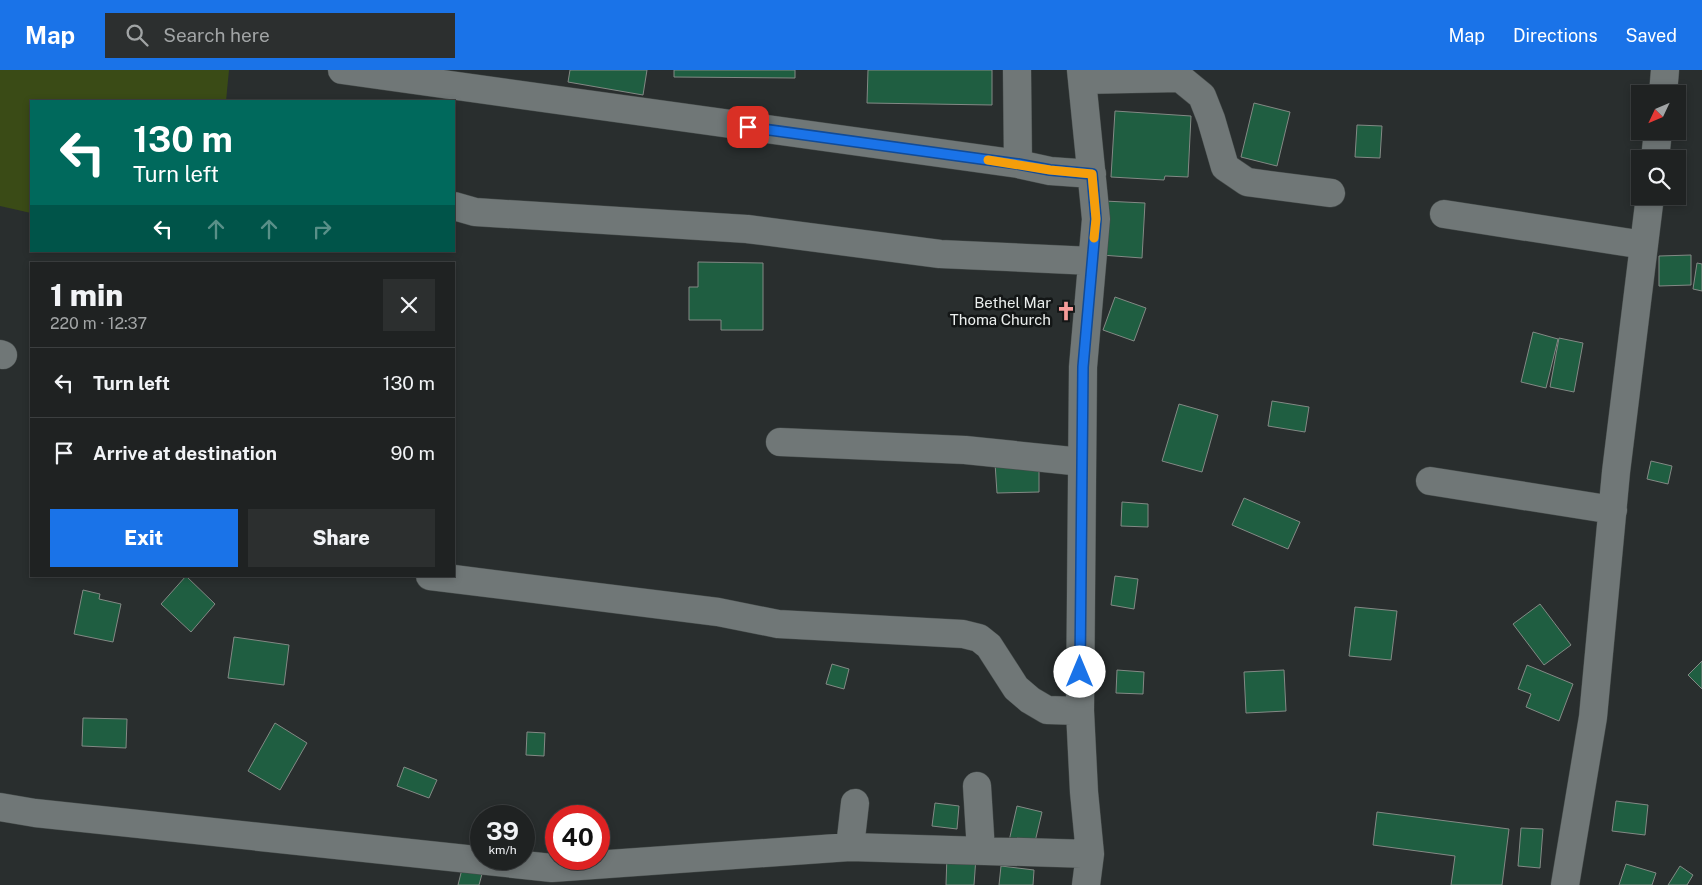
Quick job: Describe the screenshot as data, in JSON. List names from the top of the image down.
{
  "places": {
    "church": ["Bethel Mar Thoma Church"]
  },
  "north": "bottom left",
  "page": {
    "header": "Map",
    "search": "Search here",
    "nav": ["Map", "Directions", "Saved"],
    "turn": ["130 m", "Turn left"],
    "heading": ["1 min", "220 m · 12:37"],
    "list": [
      {
        "name": "Turn left",
        "value": "130 m"
      },
      {
        "name": "Arrive at destination",
        "value": "90 m"
      }
    ],
    "buttons": ["Exit", "Share"],
    "speed": "39 km/h",
    "limit": "40"
  }
}
